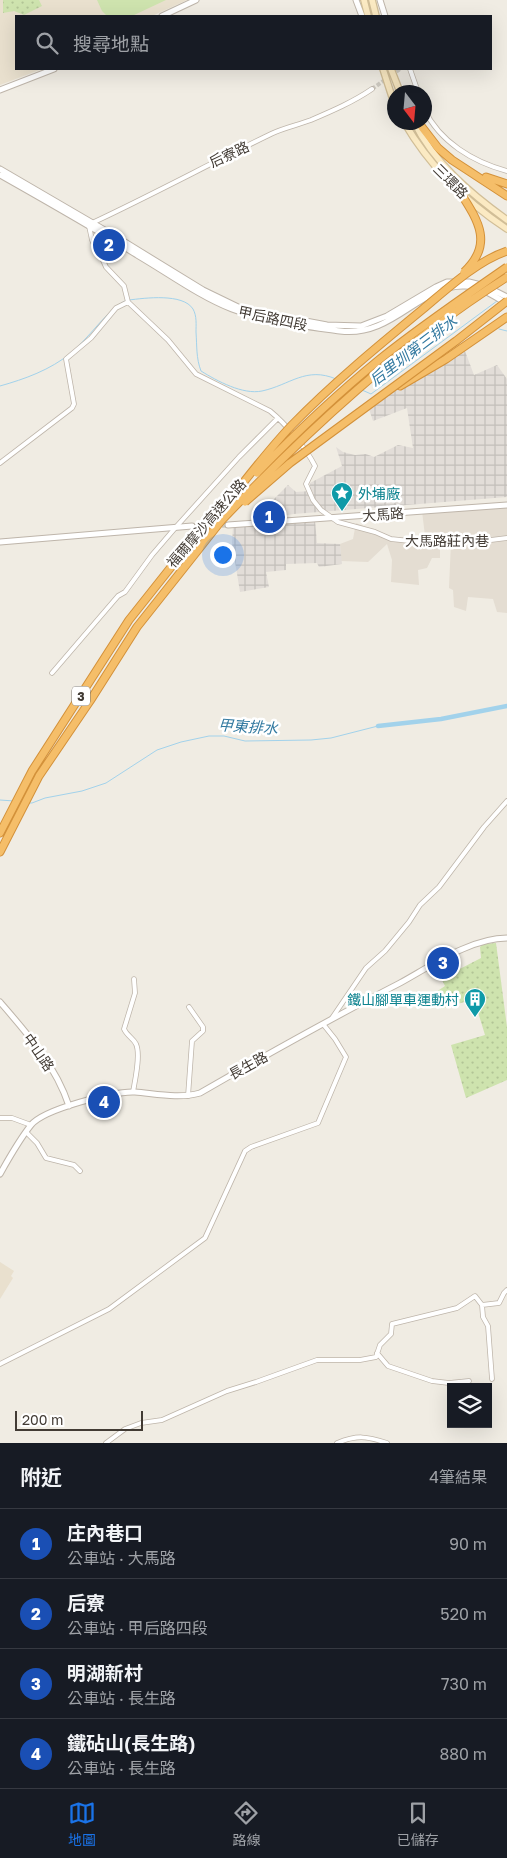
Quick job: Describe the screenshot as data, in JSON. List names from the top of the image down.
{
  "streets": {
    "highway": ["福爾摩沙高速公路", "3"],
    "main road": ["三環路"],
    "street": [
      "后寮路",
      "甲后路四段",
      "大馬路",
      "大馬路莊內巷",
      "中山路",
      "長生路"
    ]
  },
  "crossings": [
    ["后寮路", "甲后路四段"],
    ["大馬路", "福爾摩沙高速公路"],
    ["大馬路", "大馬路莊內巷"],
    ["中山路", "長生路"]
  ],
  "water": ["后里圳第三排水", "甲東排水"],
  "places": {
    "place": ["外埔廠"],
    "building": ["鐵山腳單車運動村"]
  },
  "scale_bar": "200 m",
  "north": "bottom",
  "page": {
    "search": "搜尋地點",
    "pins": [
      "2",
      "1",
      "3",
      "4"
    ],
    "scale": "200 m",
    "heading": ["附近", "4筆結果"],
    "list": [
      {
        "mark": "1",
        "name": "庄內巷口",
        "note": "公車站 · 大馬路",
        "value": "90 m"
      },
      {
        "mark": "2",
        "name": "后寮",
        "note": "公車站 · 甲后路四段",
        "value": "520 m"
      },
      {
        "mark": "3",
        "name": "明湖新村",
        "note": "公車站 · 長生路",
        "value": "730 m"
      },
      {
        "mark": "4",
        "name": "鐵砧山(長生路)",
        "note": "公車站 · 長生路",
        "value": "880 m"
      }
    ],
    "nav": ["地圖", "路線", "已儲存"]
  }
}
